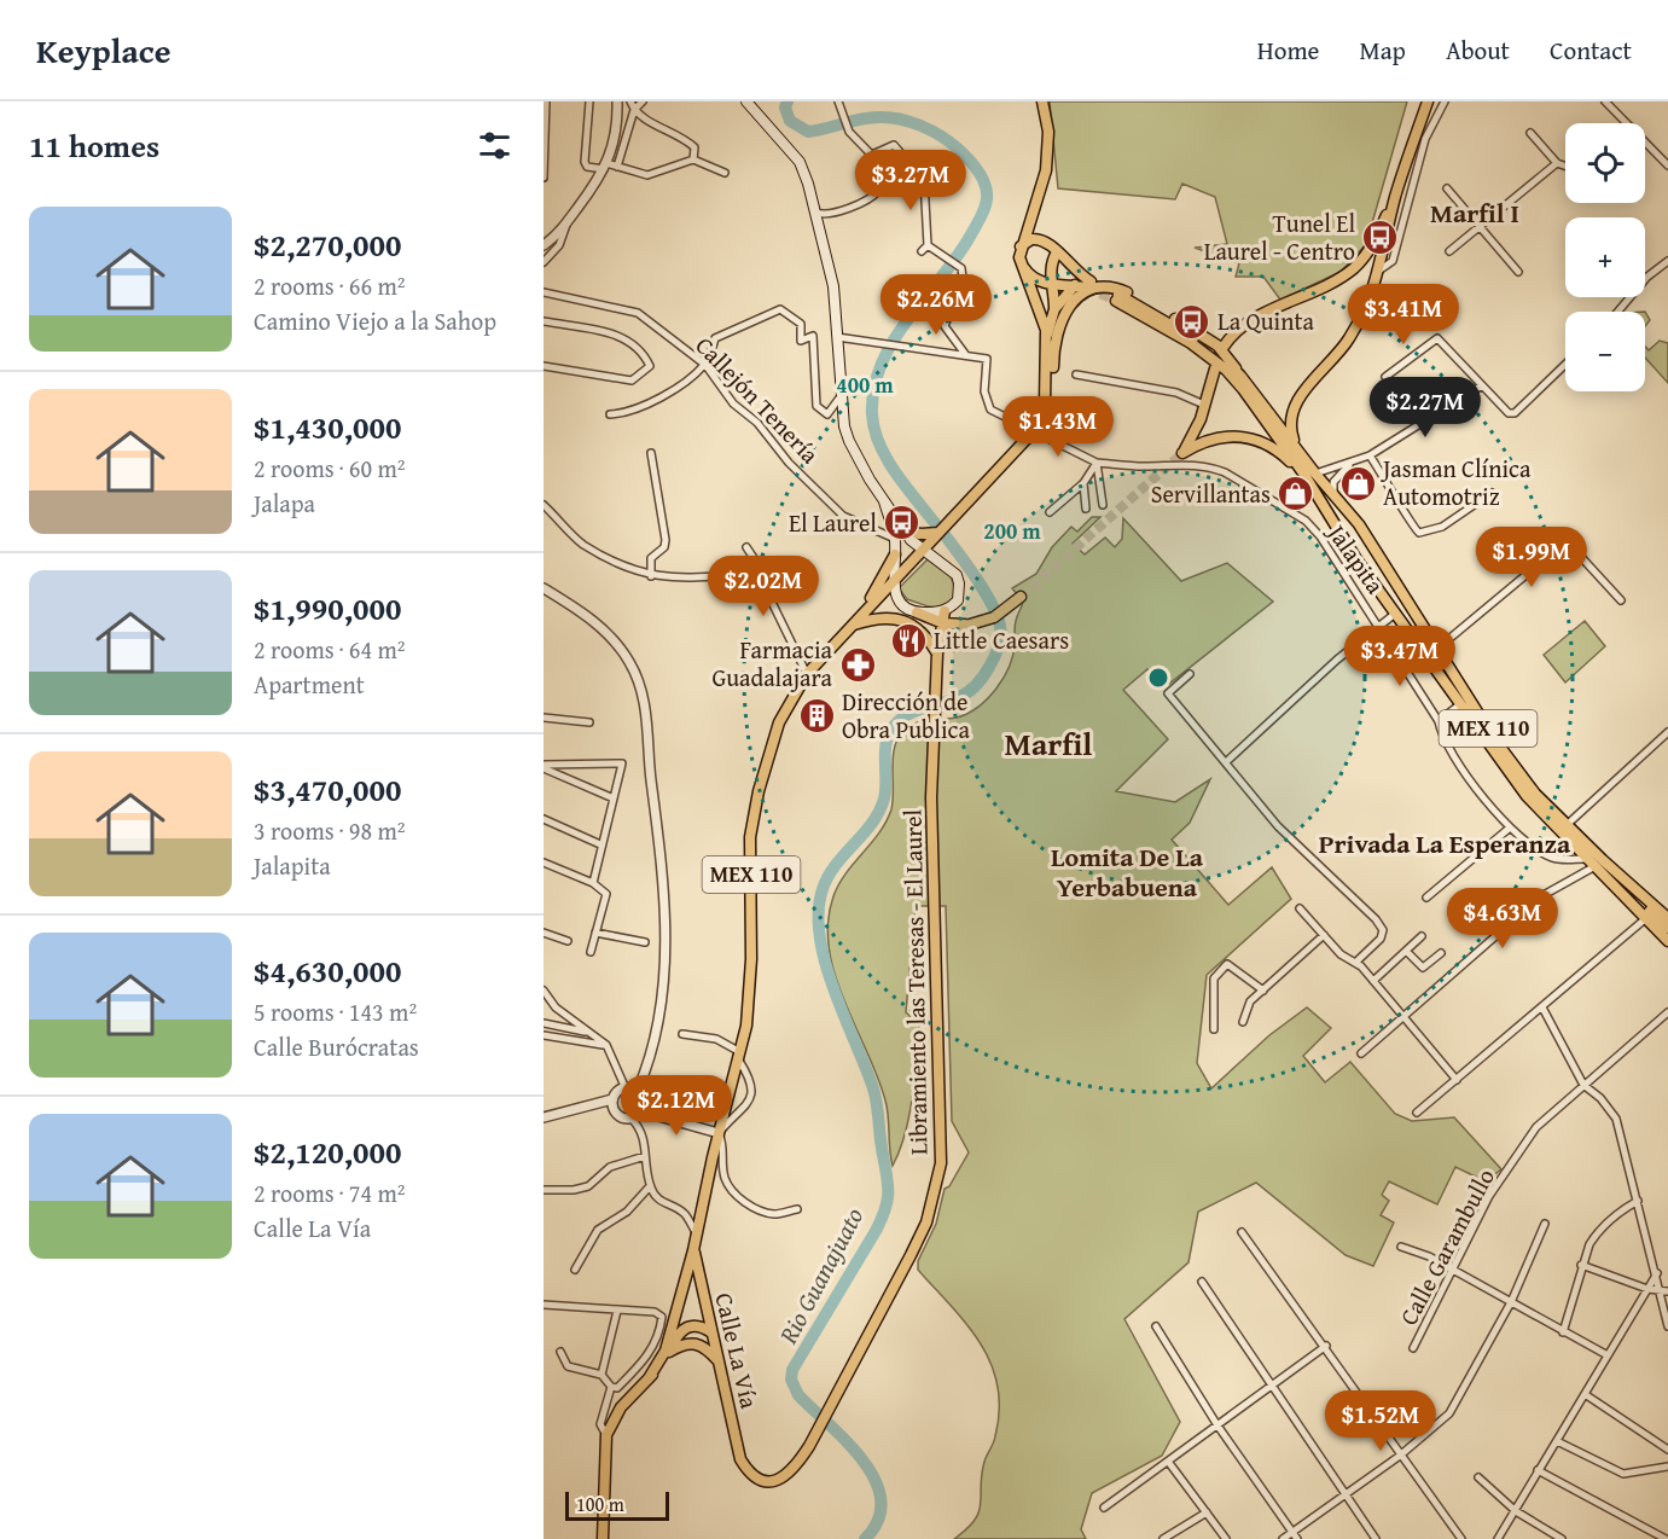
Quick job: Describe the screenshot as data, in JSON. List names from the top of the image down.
{
  "streets": {
    "main road": ["MEX 110", "Libramiento las Teresas - El Laurel", "Calle La Vía"],
    "street": ["Callejón Tenería", "Jalapita", "Calle Garambullo"]
  },
  "crossings": [
    ["Jalapita", "MEX 110"],
    ["MEX 110", "Libramiento las Teresas - El Laurel"],
    ["MEX 110", "Calle La Vía"],
    ["Libramiento las Teresas - El Laurel", "Calle La Vía"]
  ],
  "districts": [
    "Marfil I",
    "Marfil",
    "Privada La Esperanza",
    "Lomita De La Yerbabuena"
  ],
  "water": ["Rio Guanajuato"],
  "places": {
    "bus stop": ["Tunel El Laurel - Centro", "La Quinta", "El Laurel"],
    "shop": ["Jasman Clínica Automotriz", "Servillantas"],
    "restaurant": ["Little Caesars"],
    "pharmacy": ["Farmacia Guadalajara"],
    "building": ["Dirección de Obra Publica"]
  },
  "scale_bar": "100 m",
  "page": {
    "header": "Keyplace",
    "nav": [
      "Home",
      "Map",
      "About",
      "Contact"
    ],
    "heading": "11 homes",
    "map_buttons": ["+", "−"],
    "price": [
      "$3.27M",
      "$2.26M",
      "$3.41M",
      "$2.27M",
      "$1.43M",
      "$1.99M",
      "$2.02M",
      "$3.47M",
      "$4.63M",
      "$2.12M",
      "$1.52M"
    ],
    "list": [
      {
        "name": "$2,270,000",
        "note": "2 rooms · 66 m² · Camino Viejo a la Sahop"
      },
      {
        "name": "$1,430,000",
        "note": "2 rooms · 60 m² · Jalapa"
      },
      {
        "name": "$1,990,000",
        "note": "2 rooms · 64 m² · Apartment"
      },
      {
        "name": "$3,470,000",
        "note": "3 rooms · 98 m² · Jalapita"
      },
      {
        "name": "$4,630,000",
        "note": "5 rooms · 143 m² · Calle Burócratas"
      },
      {
        "name": "$2,120,000",
        "note": "2 rooms · 74 m² · Calle La Vía"
      }
    ],
    "scale": "100 m"
  },
  "rings": ["400 m", "200 m"]
}
